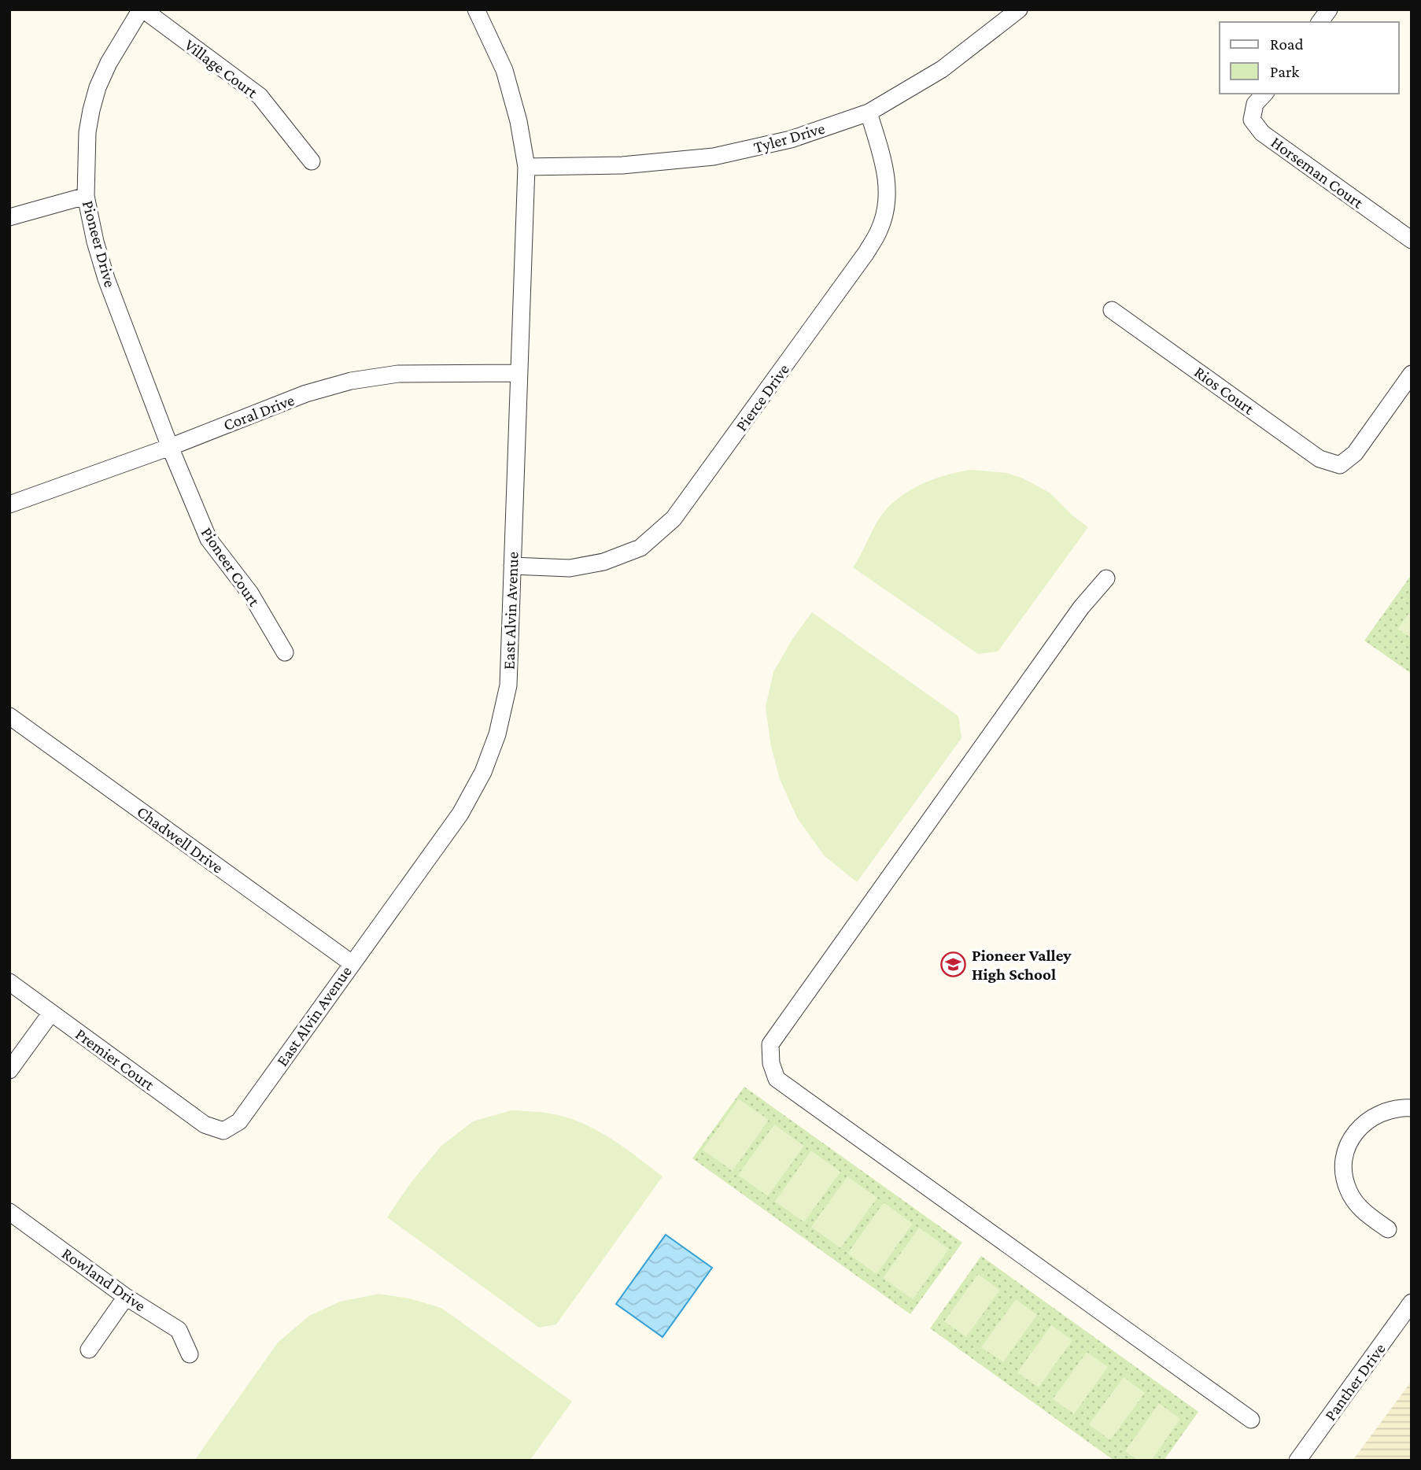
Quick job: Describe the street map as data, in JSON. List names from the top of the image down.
{
  "streets": {
    "street": [
      "Village Court",
      "Tyler Drive",
      "Horseman Court",
      "Pioneer Drive",
      "Rios Court",
      "Pierce Drive",
      "Coral Drive",
      "Pioneer Court",
      "East Alvin Avenue",
      "Chadwell Drive",
      "Premier Court",
      "Rowland Drive",
      "Panther Drive"
    ]
  },
  "crossings": [
    ["Village Court", "Pioneer Drive"],
    ["Tyler Drive", "Pierce Drive"],
    ["Tyler Drive", "East Alvin Avenue"],
    ["Pioneer Drive", "Coral Drive"],
    ["Pioneer Drive", "Pioneer Court"],
    ["Pierce Drive", "East Alvin Avenue"],
    ["Coral Drive", "Pioneer Court"],
    ["Coral Drive", "East Alvin Avenue"],
    ["East Alvin Avenue", "Chadwell Drive"],
    ["East Alvin Avenue", "Premier Court"]
  ],
  "places": {
    "school or university": ["Pioneer Valley High School"]
  },
  "legend": ["Road", "Park"]
}
